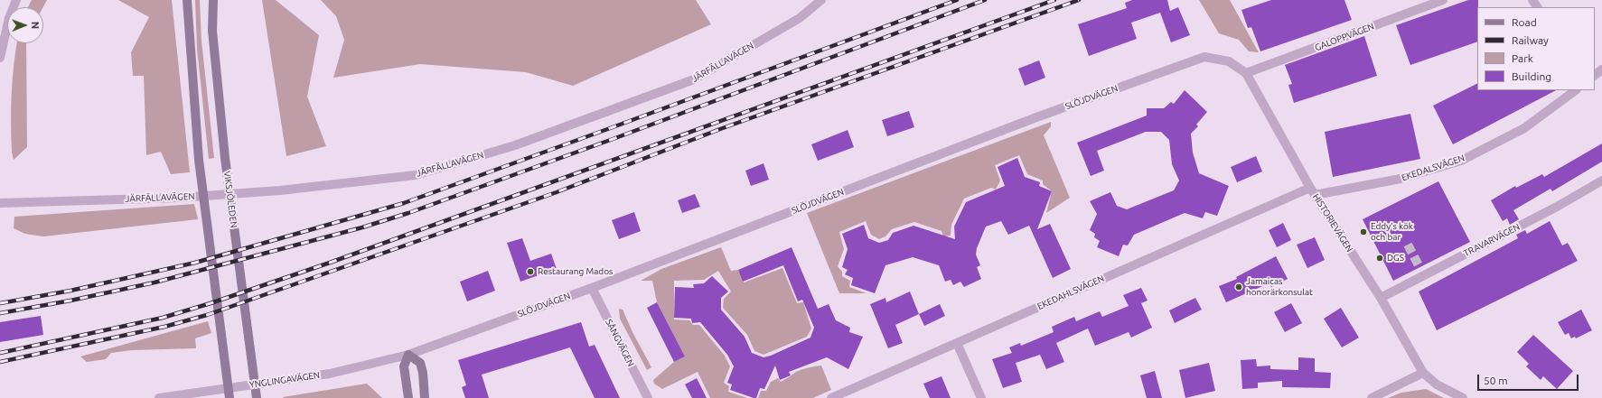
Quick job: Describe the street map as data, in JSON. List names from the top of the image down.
{
  "streets": {
    "main road": ["VIKSJÖLEDEN"],
    "street": [
      "GALOPPVÄGEN",
      "JÄRFÄLLAVÄGEN",
      "SLÖJDVÄGEN",
      "EKEDALSVÄGEN",
      "HISTORIEVÄGEN",
      "TRAVARVÄGEN",
      "EKEDAHLSVÄGEN",
      "SÅNGVÄGEN",
      "YNGLINGAVÄGEN"
    ]
  },
  "crossings": [
    ["GALOPPVÄGEN", "HISTORIEVÄGEN"],
    ["SLÖJDVÄGEN", "HISTORIEVÄGEN"],
    ["SLÖJDVÄGEN", "SÅNGVÄGEN"],
    ["SLÖJDVÄGEN", "YNGLINGAVÄGEN"],
    ["EKEDALSVÄGEN", "HISTORIEVÄGEN"],
    ["EKEDALSVÄGEN", "EKEDAHLSVÄGEN"],
    ["HISTORIEVÄGEN", "TRAVARVÄGEN"],
    ["HISTORIEVÄGEN", "EKEDAHLSVÄGEN"]
  ],
  "places": [
    "Eddy's kök och bar",
    "DGS",
    "Restaurang Mados",
    "Jamaicas honorärkonsulat"
  ],
  "legend": [
    "Road",
    "Railway",
    "Park",
    "Building"
  ],
  "scale_bar": "50 m",
  "north": "right"
}
